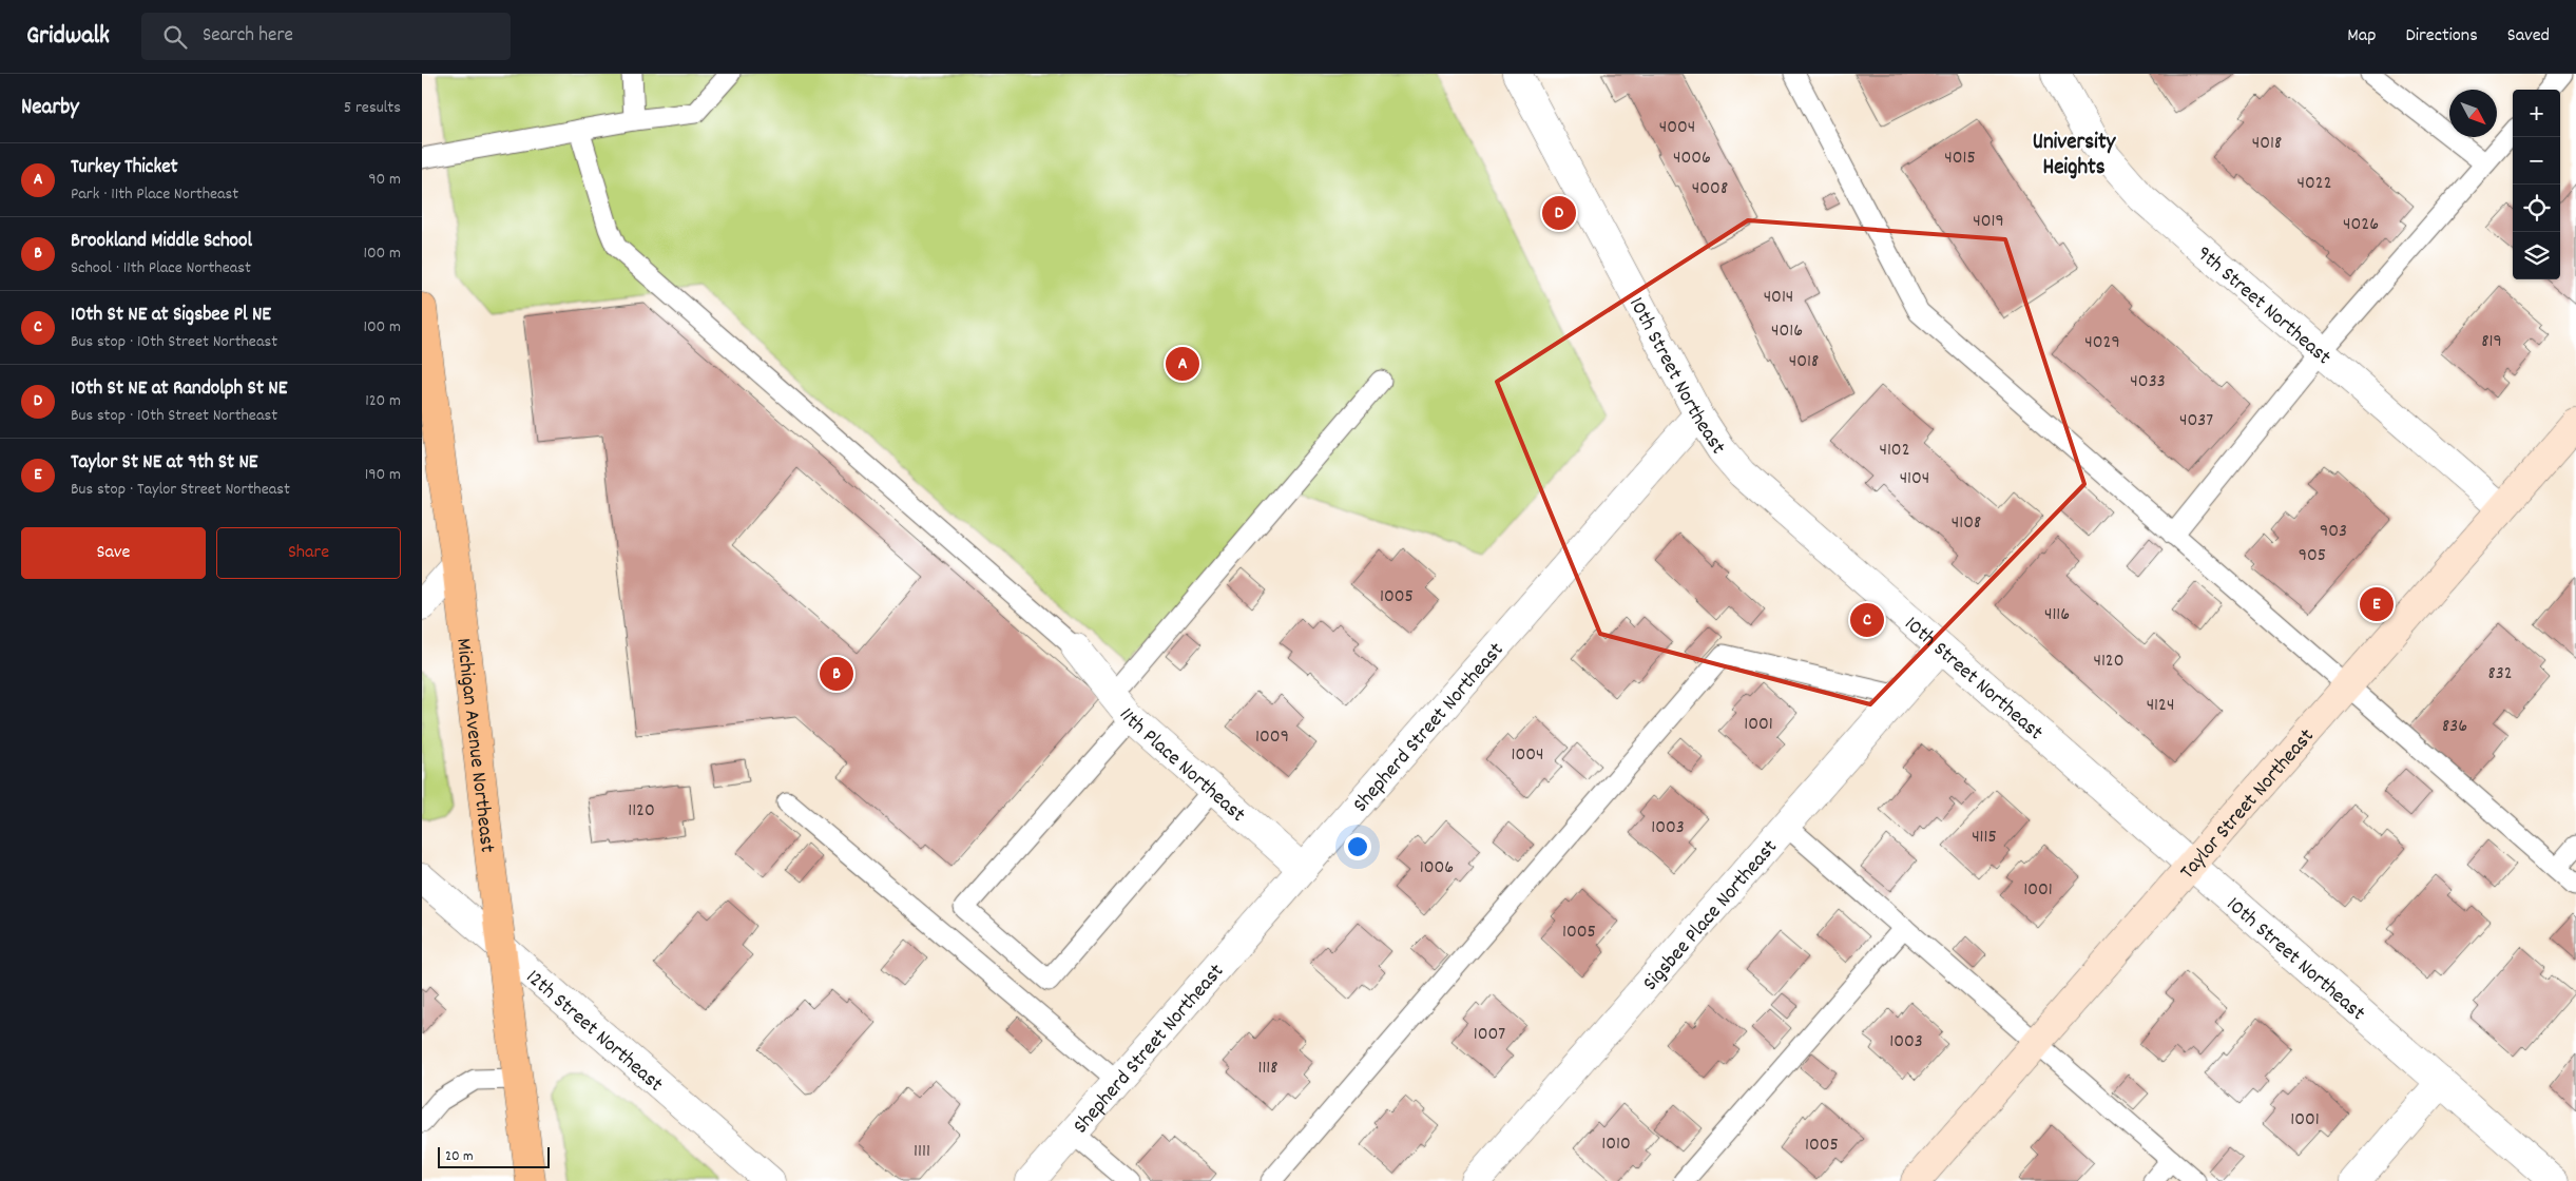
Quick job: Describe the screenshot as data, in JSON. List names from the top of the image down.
{
  "streets": {
    "main road": ["Michigan Avenue Northeast", "Taylor Street Northeast"],
    "street": [
      "9th Street Northeast",
      "10th Street Northeast",
      "Shepherd Street Northeast",
      "11th Place Northeast",
      "Sigsbee Place Northeast",
      "12th Street Northeast"
    ]
  },
  "crossings": [
    ["9th Street Northeast", "Taylor Street Northeast"],
    ["10th Street Northeast", "Shepherd Street Northeast"],
    ["10th Street Northeast", "Taylor Street Northeast"],
    ["10th Street Northeast", "Sigsbee Place Northeast"],
    ["Shepherd Street Northeast", "11th Place Northeast"],
    ["Michigan Avenue Northeast", "12th Street Northeast"]
  ],
  "districts": ["University Heights"],
  "house_numbers": [
    "4004",
    "4018",
    "4006",
    "4015",
    "4022",
    "4008",
    "4019",
    "4026",
    "4014",
    "4016",
    "819",
    "4029",
    "4018",
    "4033",
    "4037",
    "4102",
    "4104",
    "4108",
    "903",
    "905",
    "1005",
    "4116",
    "4120",
    "832",
    "4124",
    "1001",
    "836",
    "1009",
    "1004",
    "1120",
    "1003",
    "4115",
    "1006",
    "1001",
    "1005",
    "1007",
    "1003",
    "1118",
    "1001",
    "1010",
    "1005",
    "1111"
  ],
  "scale_bar": "20 m",
  "north": "bottom right",
  "page": {
    "header": "Gridwalk",
    "search": "Search here",
    "nav": ["Map", "Directions", "Saved"],
    "heading": ["Nearby", "5 results"],
    "map_buttons": ["+", "−"],
    "list": [
      {
        "mark": "A",
        "name": "Turkey Thicket",
        "note": "Park · 11th Place Northeast",
        "value": "90 m"
      },
      {
        "mark": "B",
        "name": "Brookland Middle School",
        "note": "School · 11th Place Northeast",
        "value": "100 m"
      },
      {
        "mark": "C",
        "name": "10th St NE at Sigsbee Pl NE",
        "note": "Bus stop · 10th Street Northeast",
        "value": "100 m"
      },
      {
        "mark": "D",
        "name": "10th St NE at Randolph St NE",
        "note": "Bus stop · 10th Street Northeast",
        "value": "120 m"
      },
      {
        "mark": "E",
        "name": "Taylor St NE at 9th St NE",
        "note": "Bus stop · Taylor Street Northeast",
        "value": "190 m"
      }
    ],
    "pins": [
      "D",
      "A",
      "E",
      "C",
      "B"
    ],
    "buttons": ["Save", "Share"],
    "scale": "20 m"
  }
}
